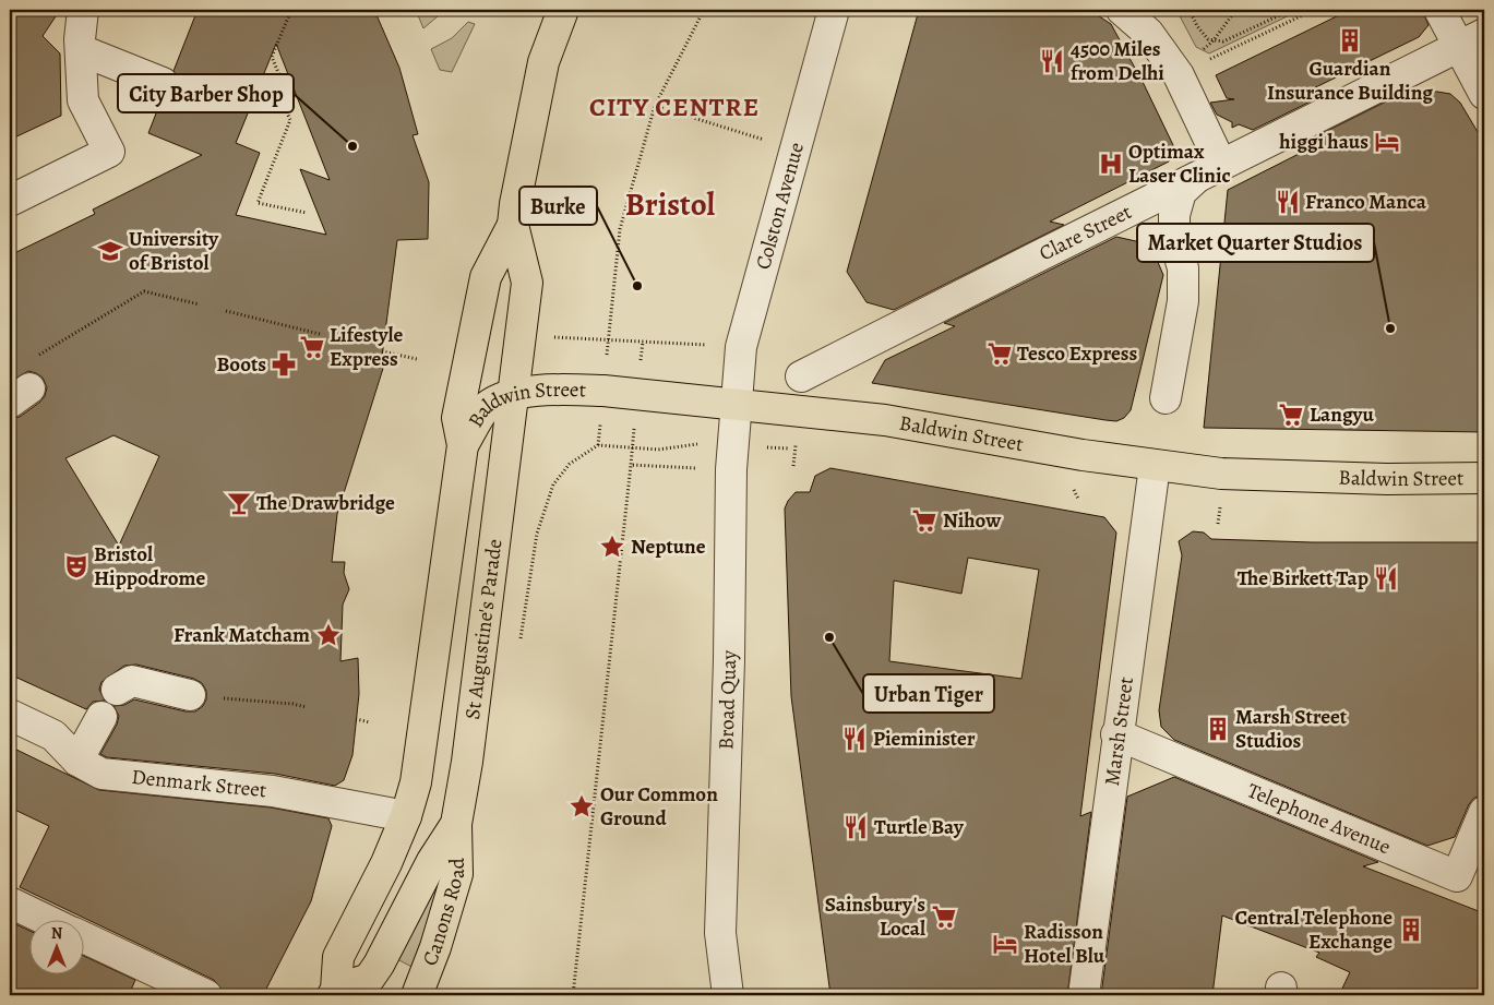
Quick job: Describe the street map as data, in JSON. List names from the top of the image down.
{
  "streets": {
    "main road": ["Baldwin Street", "St Augustine's Parade", "Canons Road"],
    "street": [
      "Colston Avenue",
      "Clare Street",
      "Broad Quay",
      "Marsh Street",
      "Denmark Street",
      "Telephone Avenue"
    ]
  },
  "crossings": [
    ["Colston Avenue", "Baldwin Street"],
    ["Colston Avenue", "Broad Quay"],
    ["Baldwin Street", "St Augustine's Parade"],
    ["Baldwin Street", "Broad Quay"],
    ["Baldwin Street", "Marsh Street"],
    ["St Augustine's Parade", "Denmark Street"],
    ["St Augustine's Parade", "Canons Road"],
    ["Marsh Street", "Telephone Avenue"]
  ],
  "districts": ["CITY CENTRE", "Bristol"],
  "places": {
    "building": ["Guardian Insurance Building", "Marsh Street Studios", "Central Telephone Exchange"],
    "restaurant": [
      "4500 Miles from Delhi",
      "Franco Manca",
      "The Birkett Tap",
      "Pieminister",
      "Turtle Bay"
    ],
    "hotel": ["higgi haus", "Radisson Hotel Blu"],
    "other": [
      "City Barber Shop",
      "Burke",
      "Market Quarter Studios",
      "Urban Tiger"
    ],
    "hospital": ["Optimax Laser Clinic"],
    "school or university": ["University of Bristol"],
    "supermarket": [
      "Lifestyle Express",
      "Tesco Express",
      "Langyu",
      "Nihow",
      "Sainsbury's Local"
    ],
    "pharmacy": ["Boots"],
    "bar": ["The Drawbridge"],
    "place": ["Neptune", "Frank Matcham", "Our Common Ground"],
    "theatre": ["Bristol Hippodrome"]
  },
  "north": "top"
}
